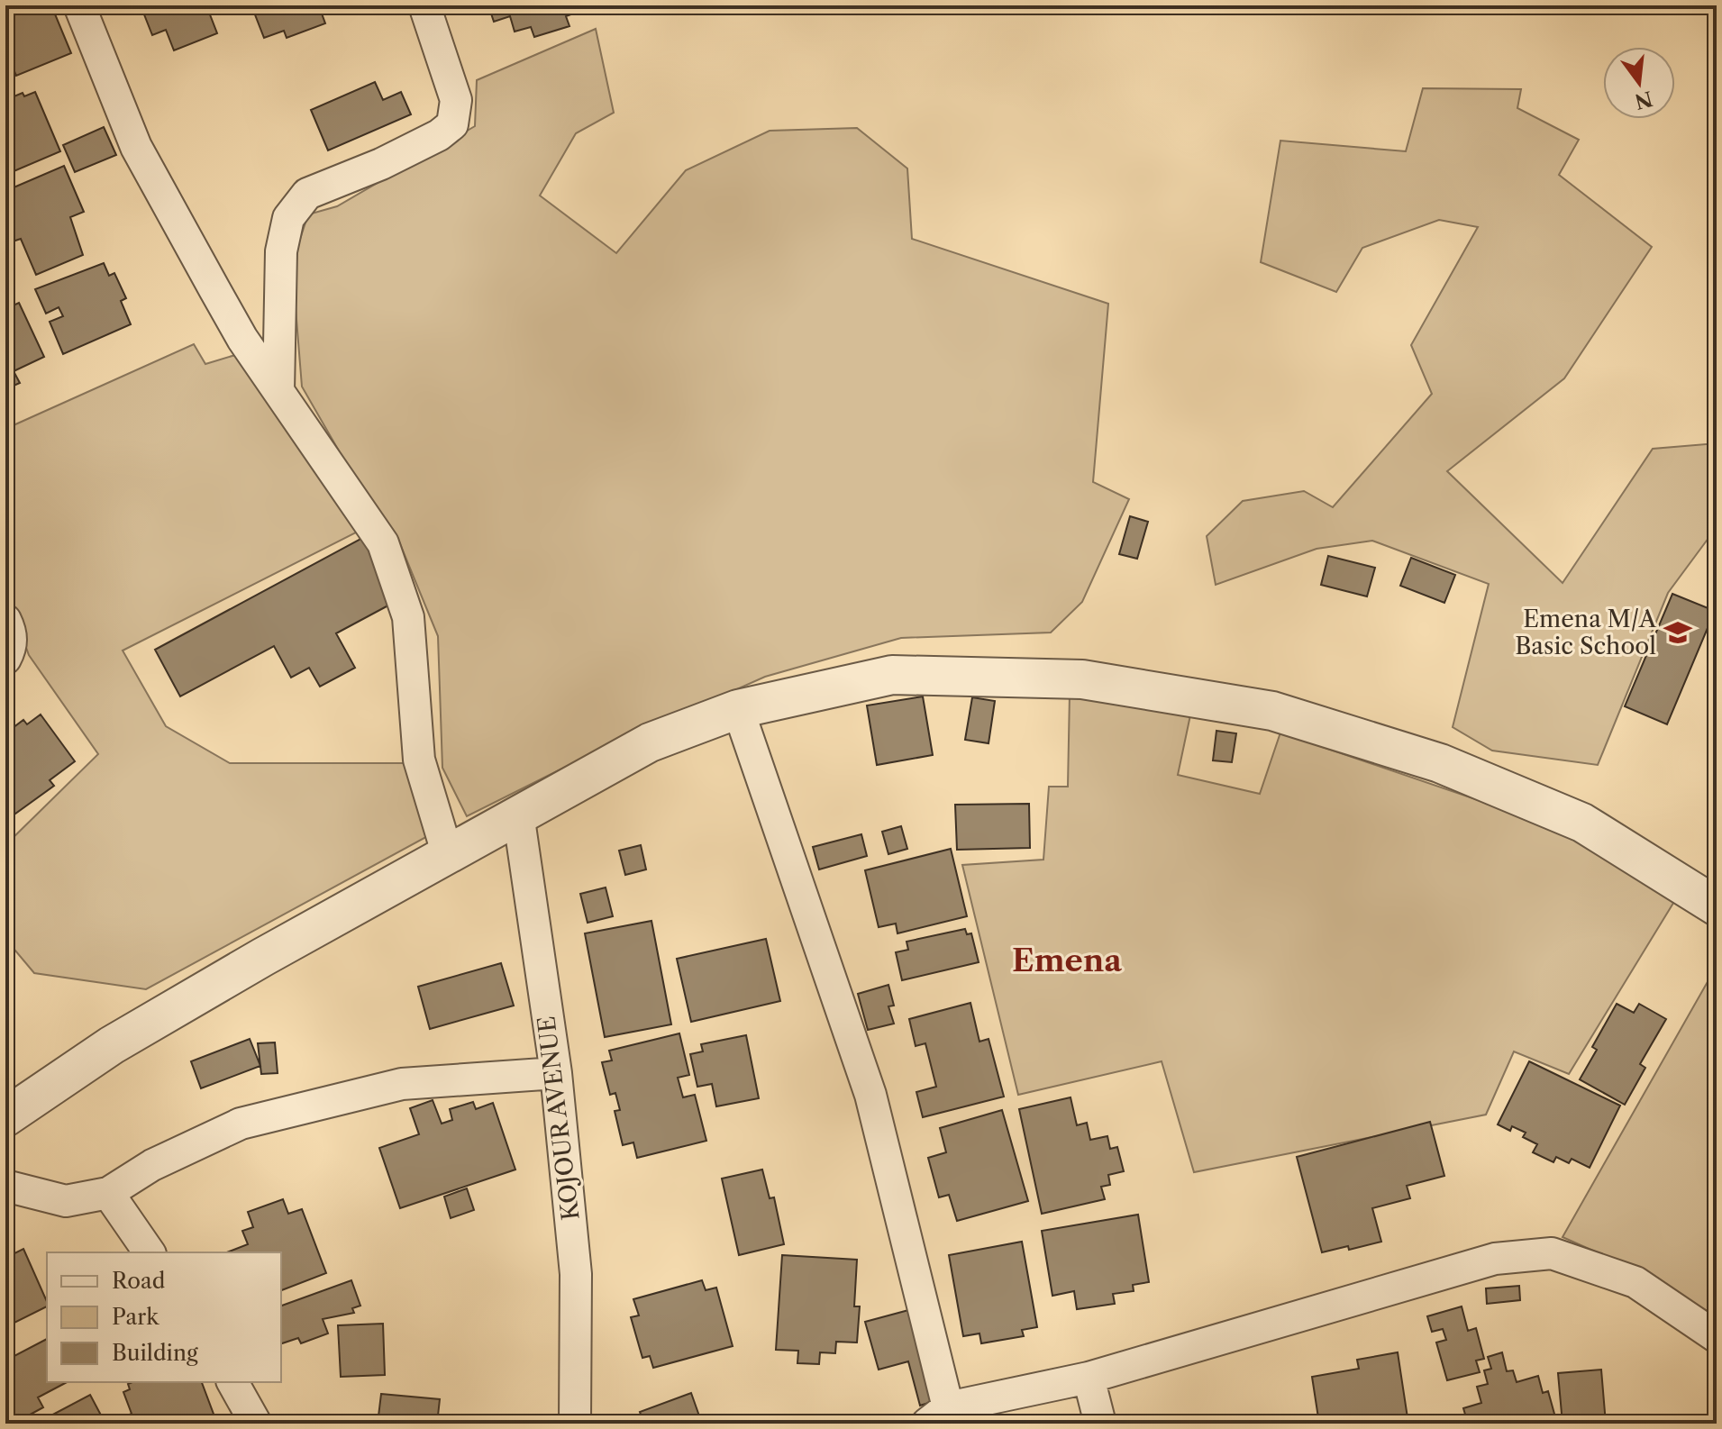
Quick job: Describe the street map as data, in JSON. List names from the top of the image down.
{
  "streets": {
    "street": ["KOJOUR AVENUE"]
  },
  "districts": ["Emena"],
  "places": {
    "school or university": ["Emena M/A Basic School"]
  },
  "legend": ["Road", "Park", "Building"],
  "north": "bottom"
}
